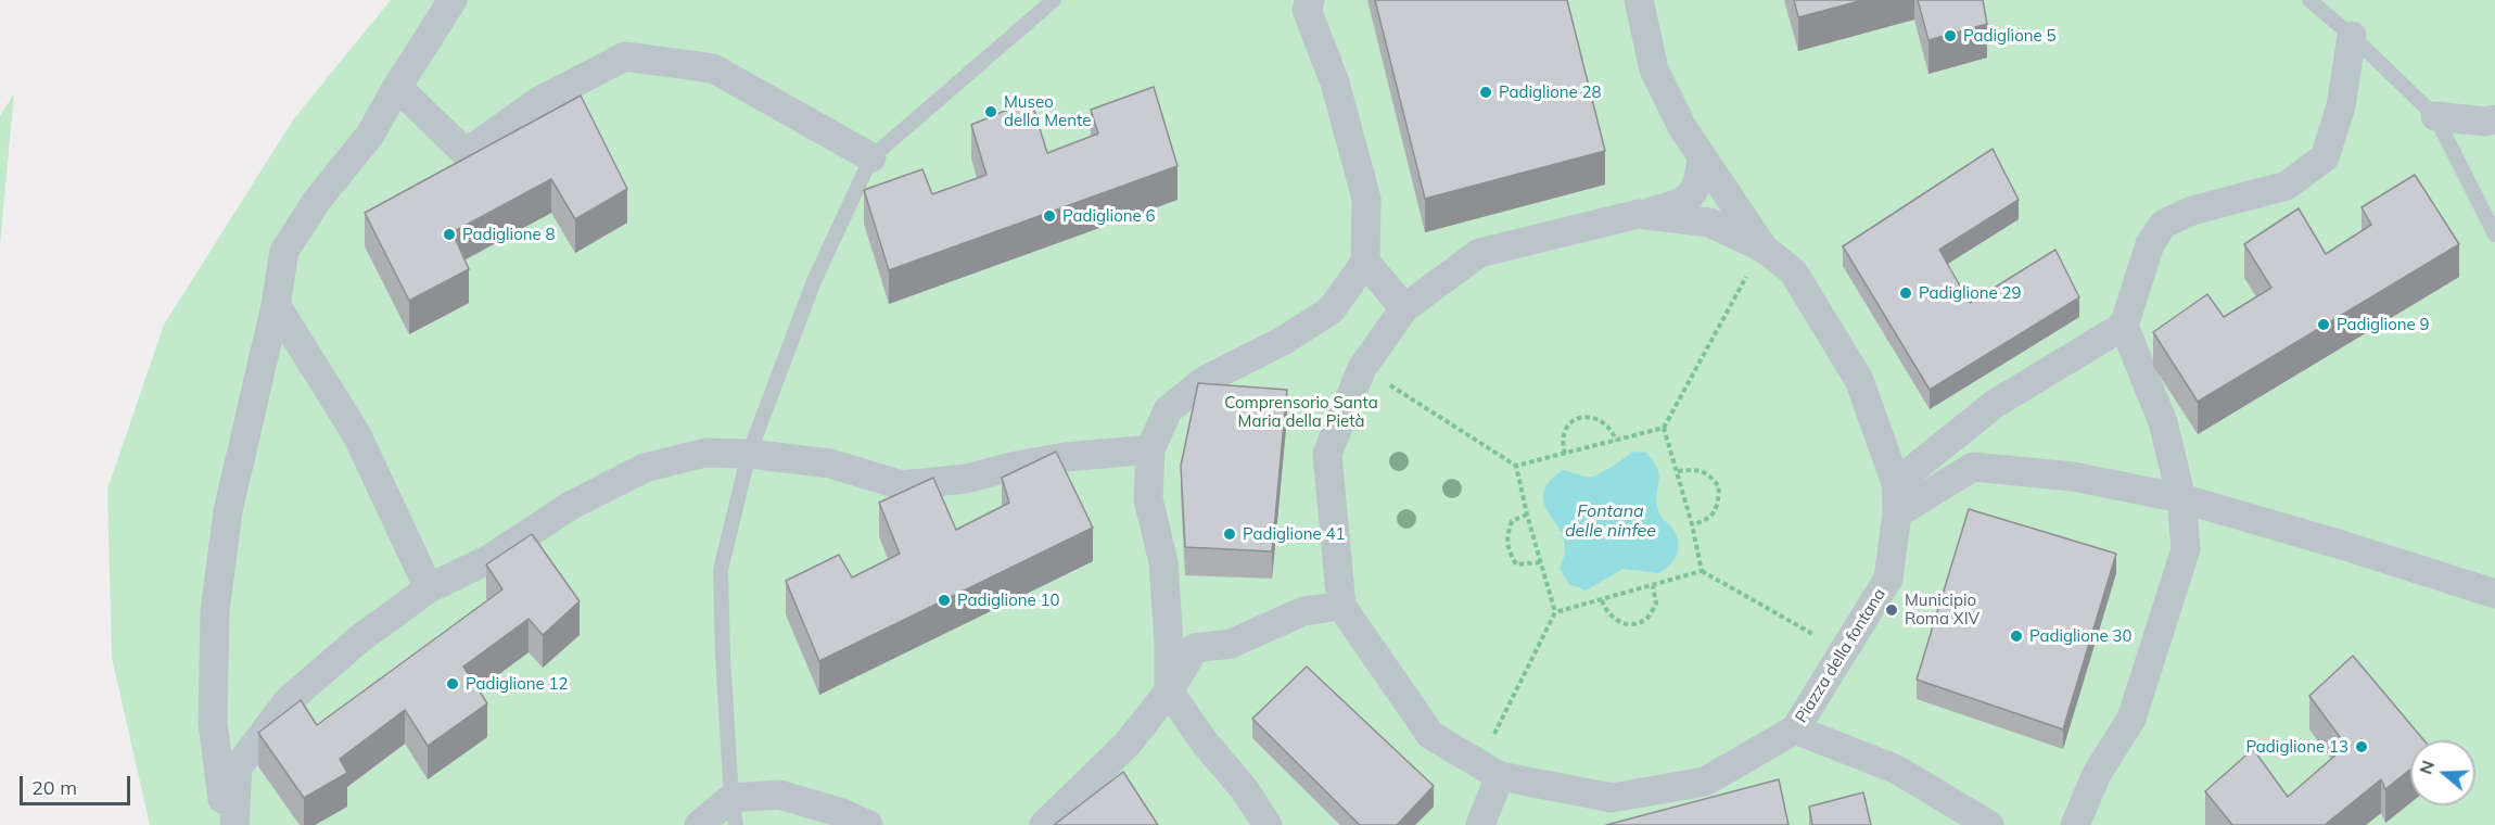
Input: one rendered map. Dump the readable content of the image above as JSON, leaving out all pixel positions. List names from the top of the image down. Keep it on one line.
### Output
{"streets":{"street":["Piazza della fontana"]},"water":["Fontana delle ninfee"],"parks":["Comprensorio Santa Maria della Pietà"],"places":["Padiglione 5","Padiglione 28","Museo della Mente","Padiglione 6","Padiglione 8","Padiglione 29","Padiglione 9","Padiglione 41","Padiglione 10","Municipio Roma XIV","Padiglione 30","Padiglione 12","Padiglione 13"],"scale_bar":"20 m","north":"left"}
